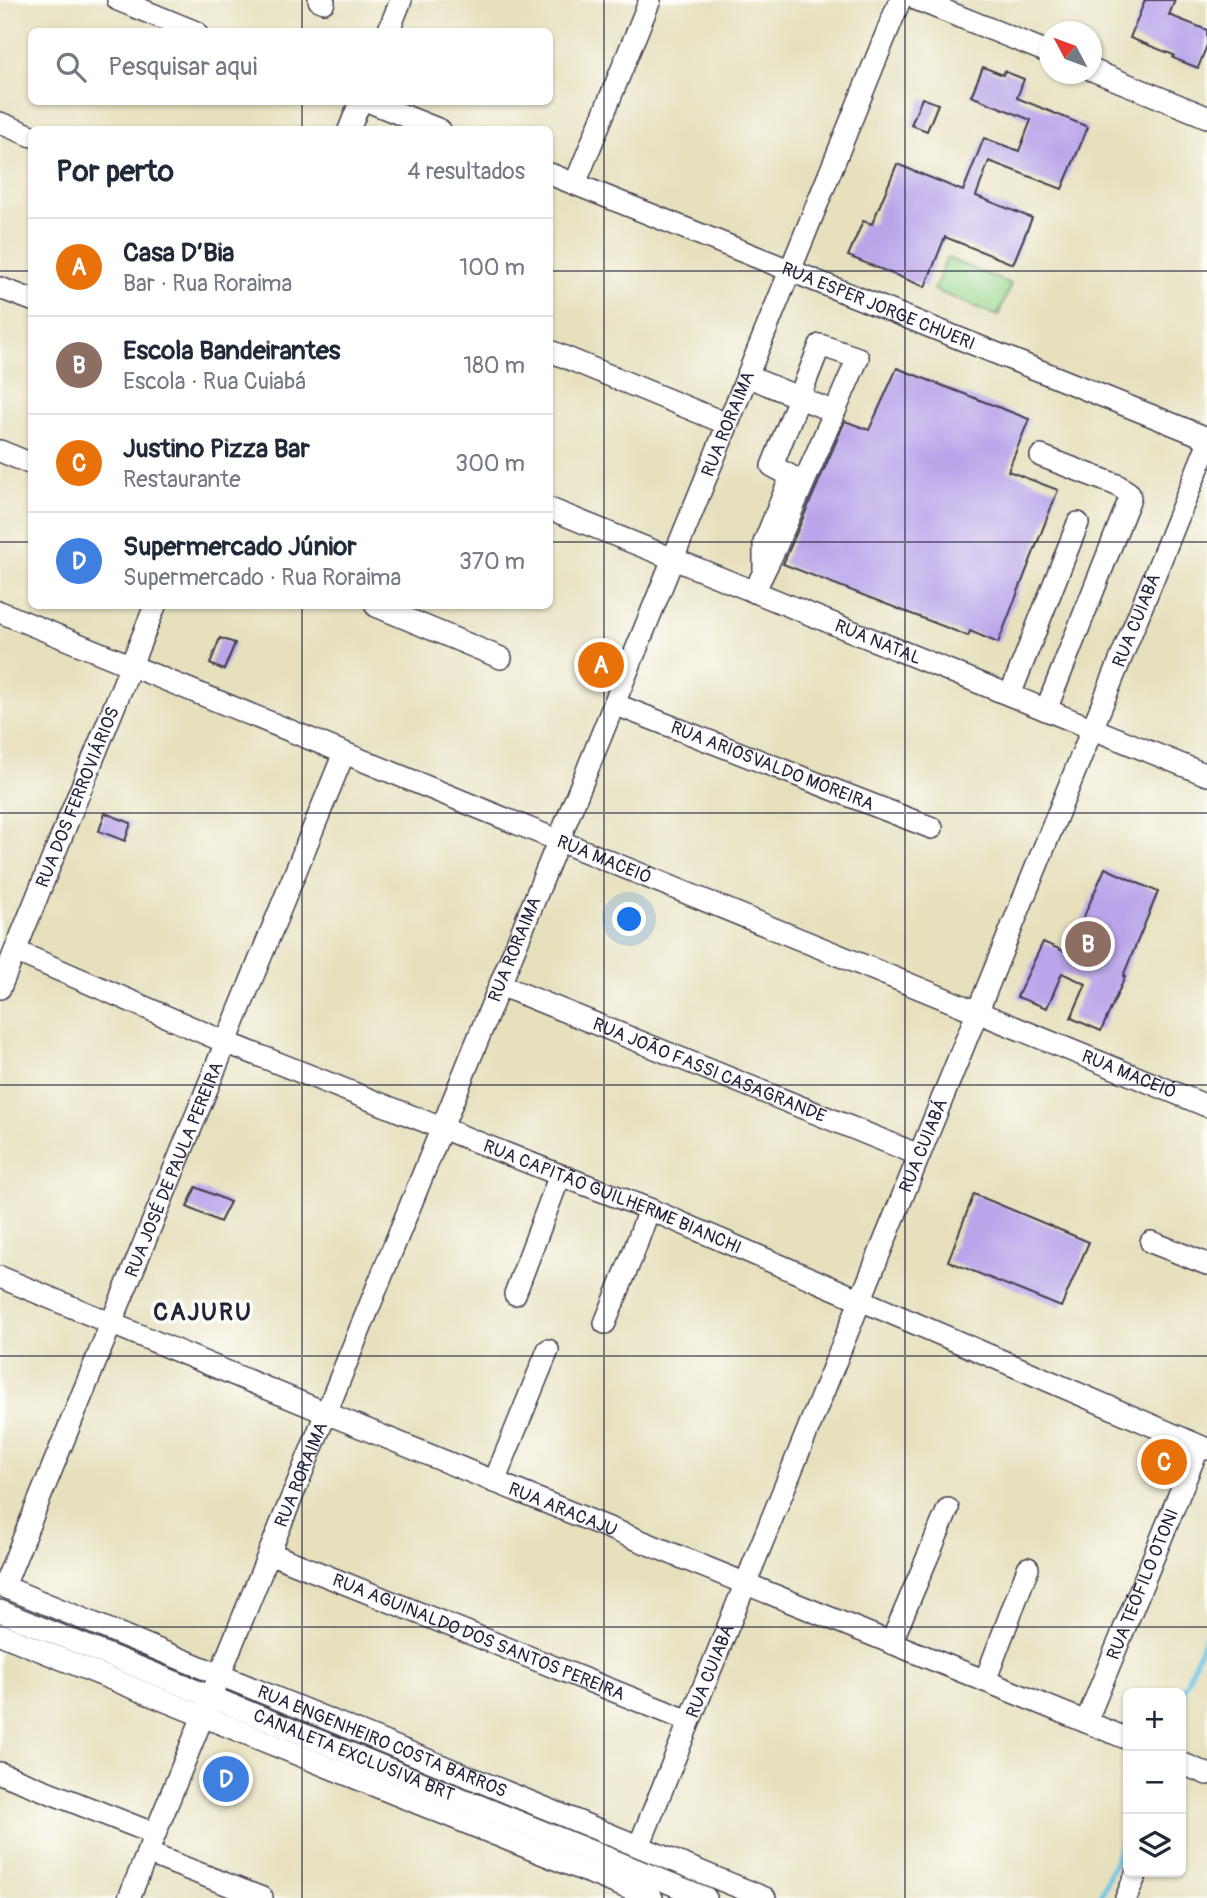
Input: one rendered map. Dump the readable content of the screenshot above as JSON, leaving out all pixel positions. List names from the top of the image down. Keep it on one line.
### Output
{"streets":{"street":["RUA ESPER JORGE CHUERI","RUA RORAIMA","RUA CUIABÁ","RUA NATAL","RUA ARIOSVALDO MOREIRA","RUA DOS FERROVIÁRIOS","RUA MACEIÓ","RUA JOÃO FASSI CASAGRANDE","RUA JOSÉ DE PAULA PEREIRA","RUA CAPITÃO GUILHERME BIANCHI","RUA ARACAJU","RUA TEÓFILO OTONI","RUA AGUINALDO DOS SANTOS PEREIRA","RUA ENGENHEIRO COSTA BARROS","CANALETA EXCLUSIVA BRT"]},"crossings":[["RUA ESPER JORGE CHUERI","RUA RORAIMA"],["RUA RORAIMA","RUA NATAL"],["RUA RORAIMA","RUA ARIOSVALDO MOREIRA"],["RUA RORAIMA","RUA MACEIÓ"],["RUA RORAIMA","RUA JOÃO FASSI CASAGRANDE"],["RUA RORAIMA","RUA CAPITÃO GUILHERME BIANCHI"],["RUA RORAIMA","RUA ARACAJU"],["RUA RORAIMA","RUA AGUINALDO DOS SANTOS PEREIRA"],["RUA RORAIMA","RUA ENGENHEIRO COSTA BARROS"],["RUA RORAIMA","CANALETA EXCLUSIVA BRT"],["RUA CUIABÁ","RUA NATAL"],["RUA CUIABÁ","RUA MACEIÓ"],["RUA CUIABÁ","RUA JOÃO FASSI CASAGRANDE"],["RUA CUIABÁ","RUA CAPITÃO GUILHERME BIANCHI"],["RUA CUIABÁ","RUA ARACAJU"],["RUA CUIABÁ","RUA AGUINALDO DOS SANTOS PEREIRA"],["RUA CUIABÁ","RUA ENGENHEIRO COSTA BARROS"],["RUA DOS FERROVIÁRIOS","RUA MACEIÓ"],["RUA DOS FERROVIÁRIOS","RUA CAPITÃO GUILHERME BIANCHI"],["RUA MACEIÓ","RUA JOSÉ DE PAULA PEREIRA"],["RUA JOSÉ DE PAULA PEREIRA","RUA CAPITÃO GUILHERME BIANCHI"],["RUA JOSÉ DE PAULA PEREIRA","RUA ARACAJU"],["RUA JOSÉ DE PAULA PEREIRA","RUA ENGENHEIRO COSTA BARROS"],["RUA CAPITÃO GUILHERME BIANCHI","RUA TEÓFILO OTONI"],["RUA ARACAJU","RUA TEÓFILO OTONI"]],"districts":["CAJURU"],"north":"top left","page":{"search":"Pesquisar aqui","heading":["Por perto","4 resultados"],"list":[{"mark":"A","name":"Casa D’Bia","note":"Bar · Rua Roraima","value":"100 m"},{"mark":"B","name":"Escola Bandeirantes","note":"Escola · Rua Cuiabá","value":"180 m"},{"mark":"C","name":"Justino Pizza Bar","note":"Restaurante","value":"300 m"},{"mark":"D","name":"Supermercado Júnior","note":"Supermercado · Rua Roraima","value":"370 m"}],"pins":["A","B","C","D"],"map_buttons":["+","−"]}}
